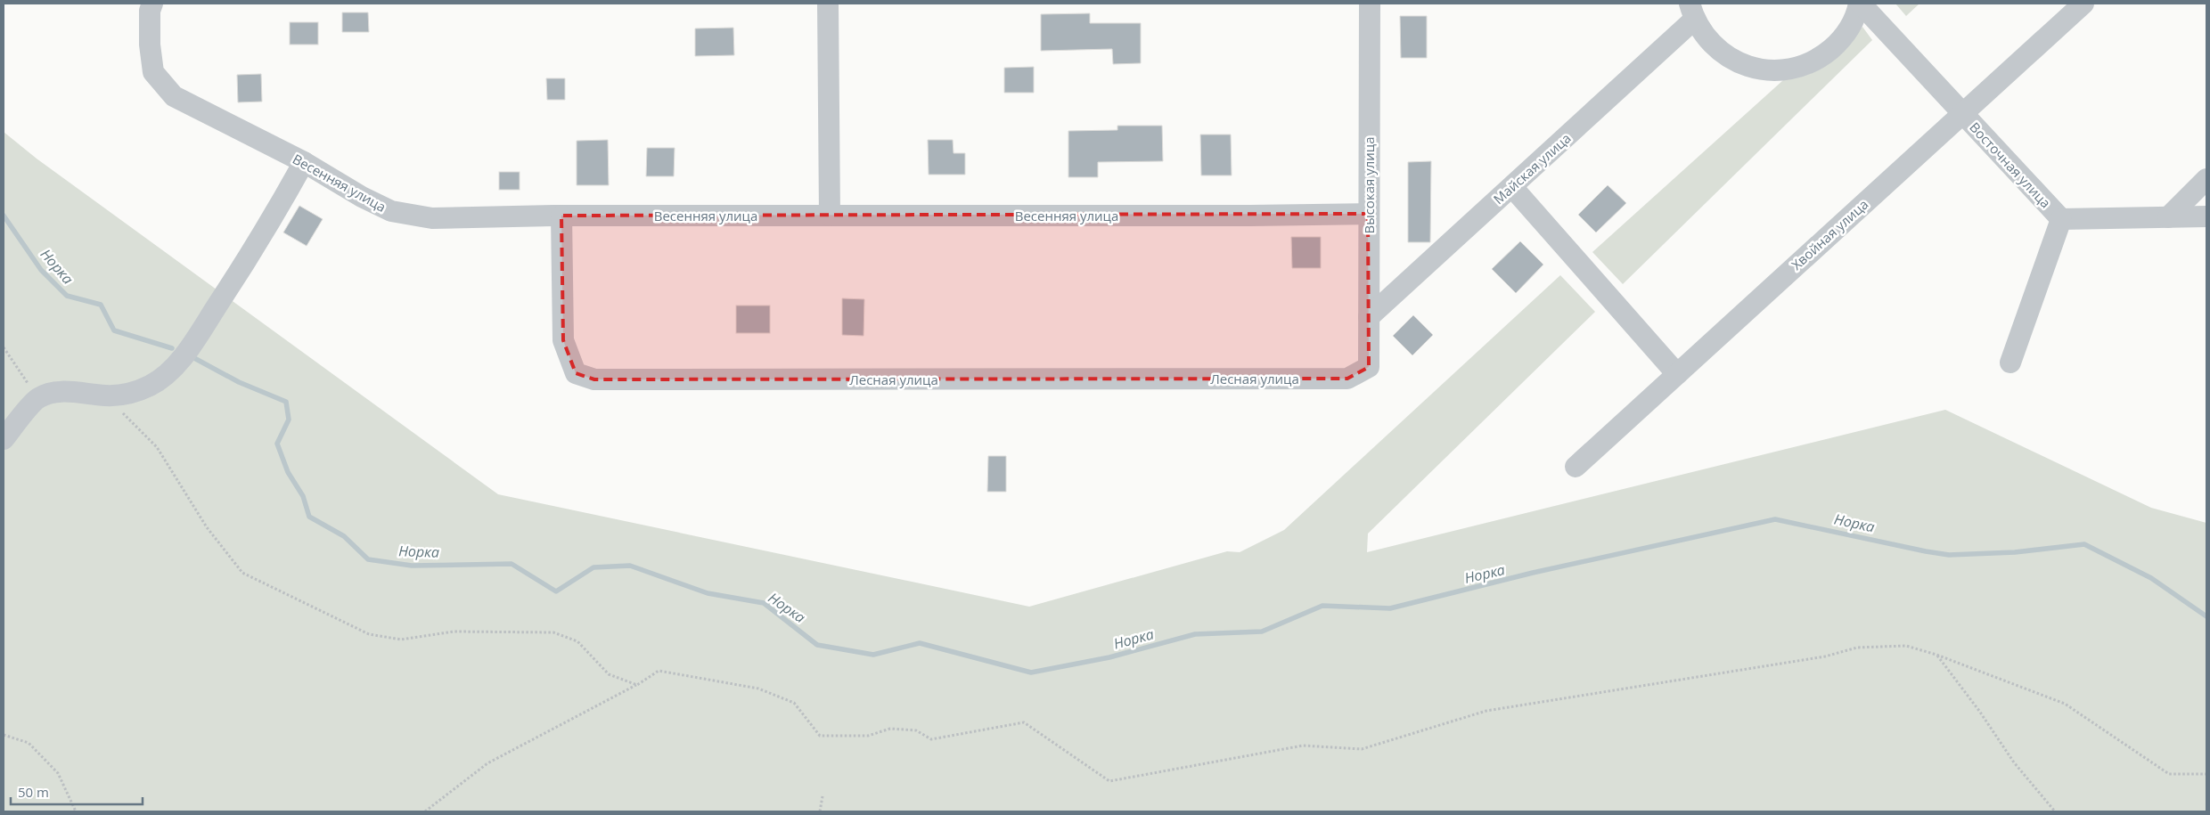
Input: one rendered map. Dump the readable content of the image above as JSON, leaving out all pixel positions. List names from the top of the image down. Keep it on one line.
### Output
{"streets":{"street":["Восточная улица","Майская улица","Весенняя улица","Высокая улица","Хвойная улица","Лесная улица"]},"crossings":[["Восточная улица","Хвойная улица"],["Майская улица","Высокая улица"],["Весенняя улица","Высокая улица"],["Весенняя улица","Лесная улица"],["Высокая улица","Лесная улица"]],"water":["Норка"],"scale_bar":"50 m"}
